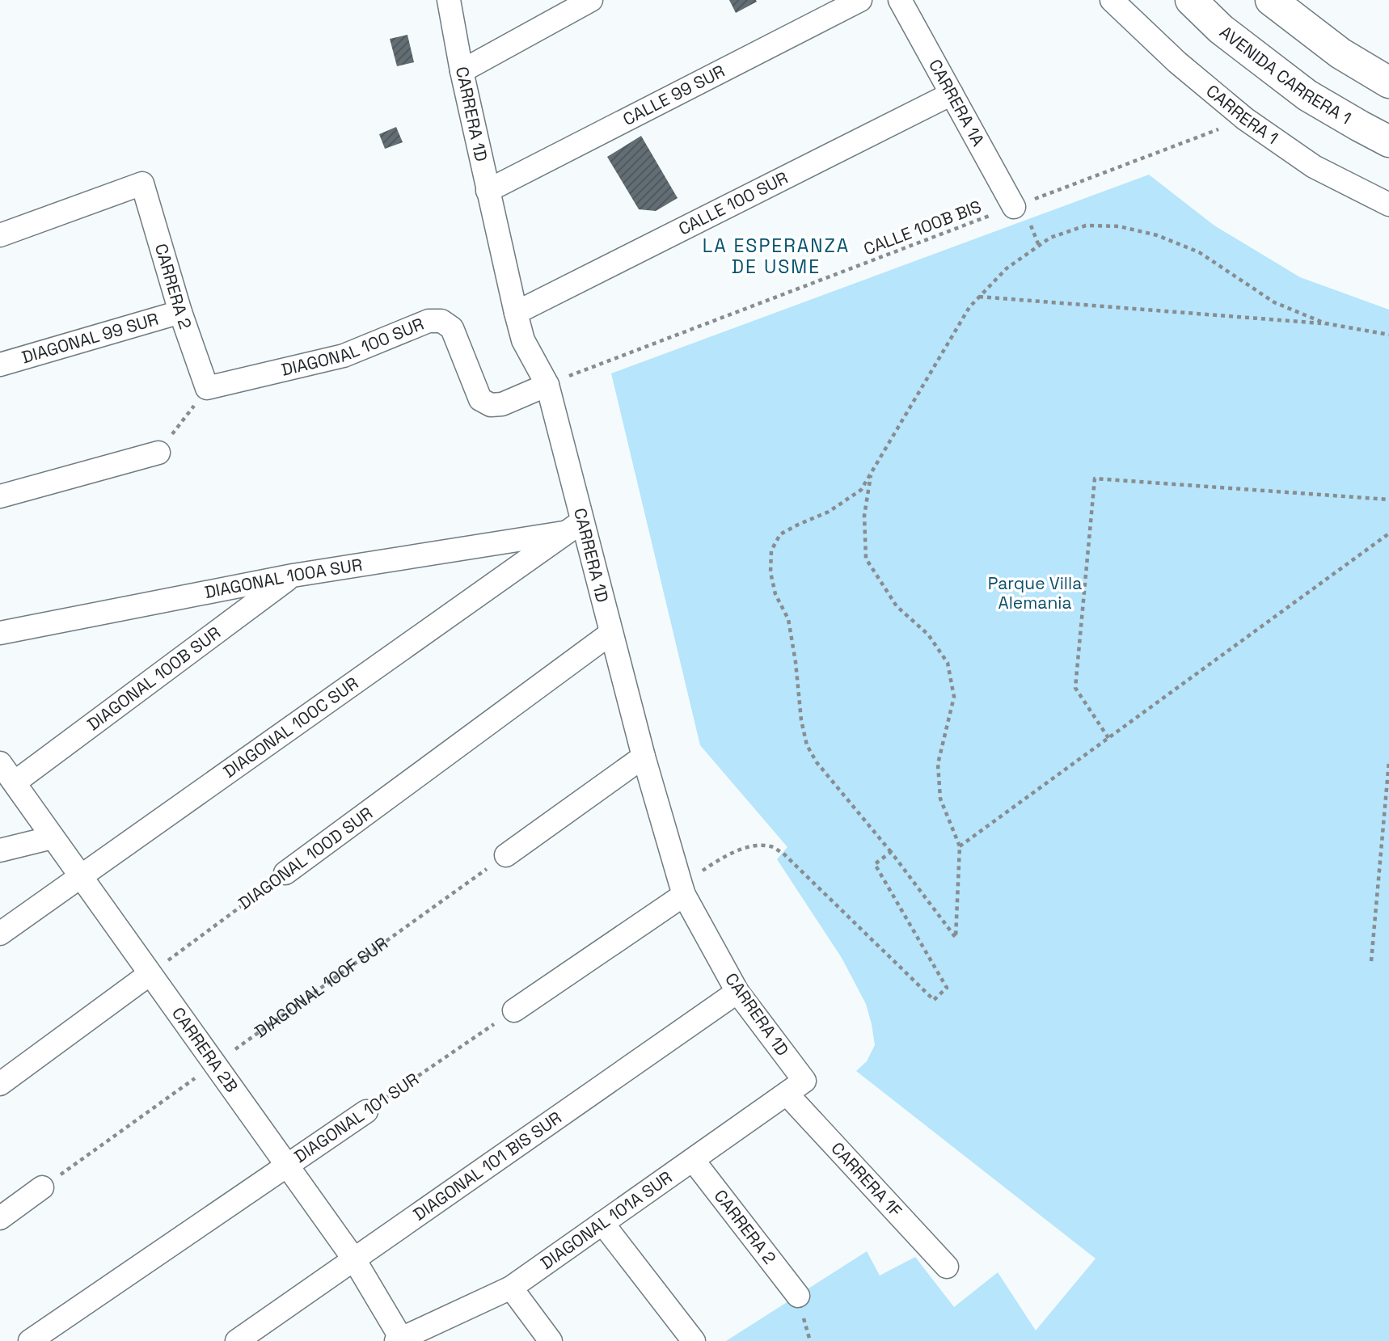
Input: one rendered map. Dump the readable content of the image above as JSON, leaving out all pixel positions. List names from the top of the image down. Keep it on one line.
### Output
{"streets":{"highway":["AVENIDA CARRERA 1"],"street":["CALLE 99 SUR","CARRERA 1A","CARRERA 1D","CARRERA 1","CALLE 100 SUR","CARRERA 2","DIAGONAL 99 SUR","DIAGONAL 100 SUR","DIAGONAL 100A SUR","DIAGONAL 100B SUR","DIAGONAL 100C SUR","DIAGONAL 100D SUR","CARRERA 2B","DIAGONAL 101 SUR","DIAGONAL 101 BIS SUR","CARRERA 1F","DIAGONAL 101A SUR"],"path":["CALLE 100B BIS","DIAGONAL 100F SUR"]},"crossings":[["CALLE 99 SUR","CARRERA 1D"],["CARRERA 1A","CALLE 100 SUR"],["CARRERA 1A","CALLE 100B BIS"],["CARRERA 1D","CALLE 100 SUR"],["CARRERA 1D","CALLE 100B BIS"],["CARRERA 1D","DIAGONAL 100 SUR"],["CARRERA 1D","DIAGONAL 100A SUR"],["CARRERA 1D","DIAGONAL 100C SUR"],["CARRERA 1D","DIAGONAL 100D SUR"],["CARRERA 1D","DIAGONAL 101 BIS SUR"],["CARRERA 1D","CARRERA 1F"],["CARRERA 1D","DIAGONAL 101A SUR"],["CARRERA 1","CALLE 100B BIS"],["CALLE 100B BIS","DIAGONAL 100 SUR"],["CARRERA 2","DIAGONAL 99 SUR"],["CARRERA 2","DIAGONAL 100 SUR"],["CARRERA 2","DIAGONAL 101A SUR"],["DIAGONAL 100A SUR","DIAGONAL 100B SUR"],["DIAGONAL 100A SUR","DIAGONAL 100C SUR"],["DIAGONAL 100B SUR","CARRERA 2B"],["DIAGONAL 100C SUR","CARRERA 2B"],["DIAGONAL 100D SUR","CARRERA 2B"],["DIAGONAL 100F SUR","CARRERA 2B"],["CARRERA 2B","DIAGONAL 101 SUR"],["CARRERA 2B","DIAGONAL 101 BIS SUR"],["CARRERA 2B","DIAGONAL 101A SUR"],["CARRERA 1F","DIAGONAL 101A SUR"]],"districts":["LA ESPERANZA DE USME"],"parks":["Parque Villa Alemania"]}
